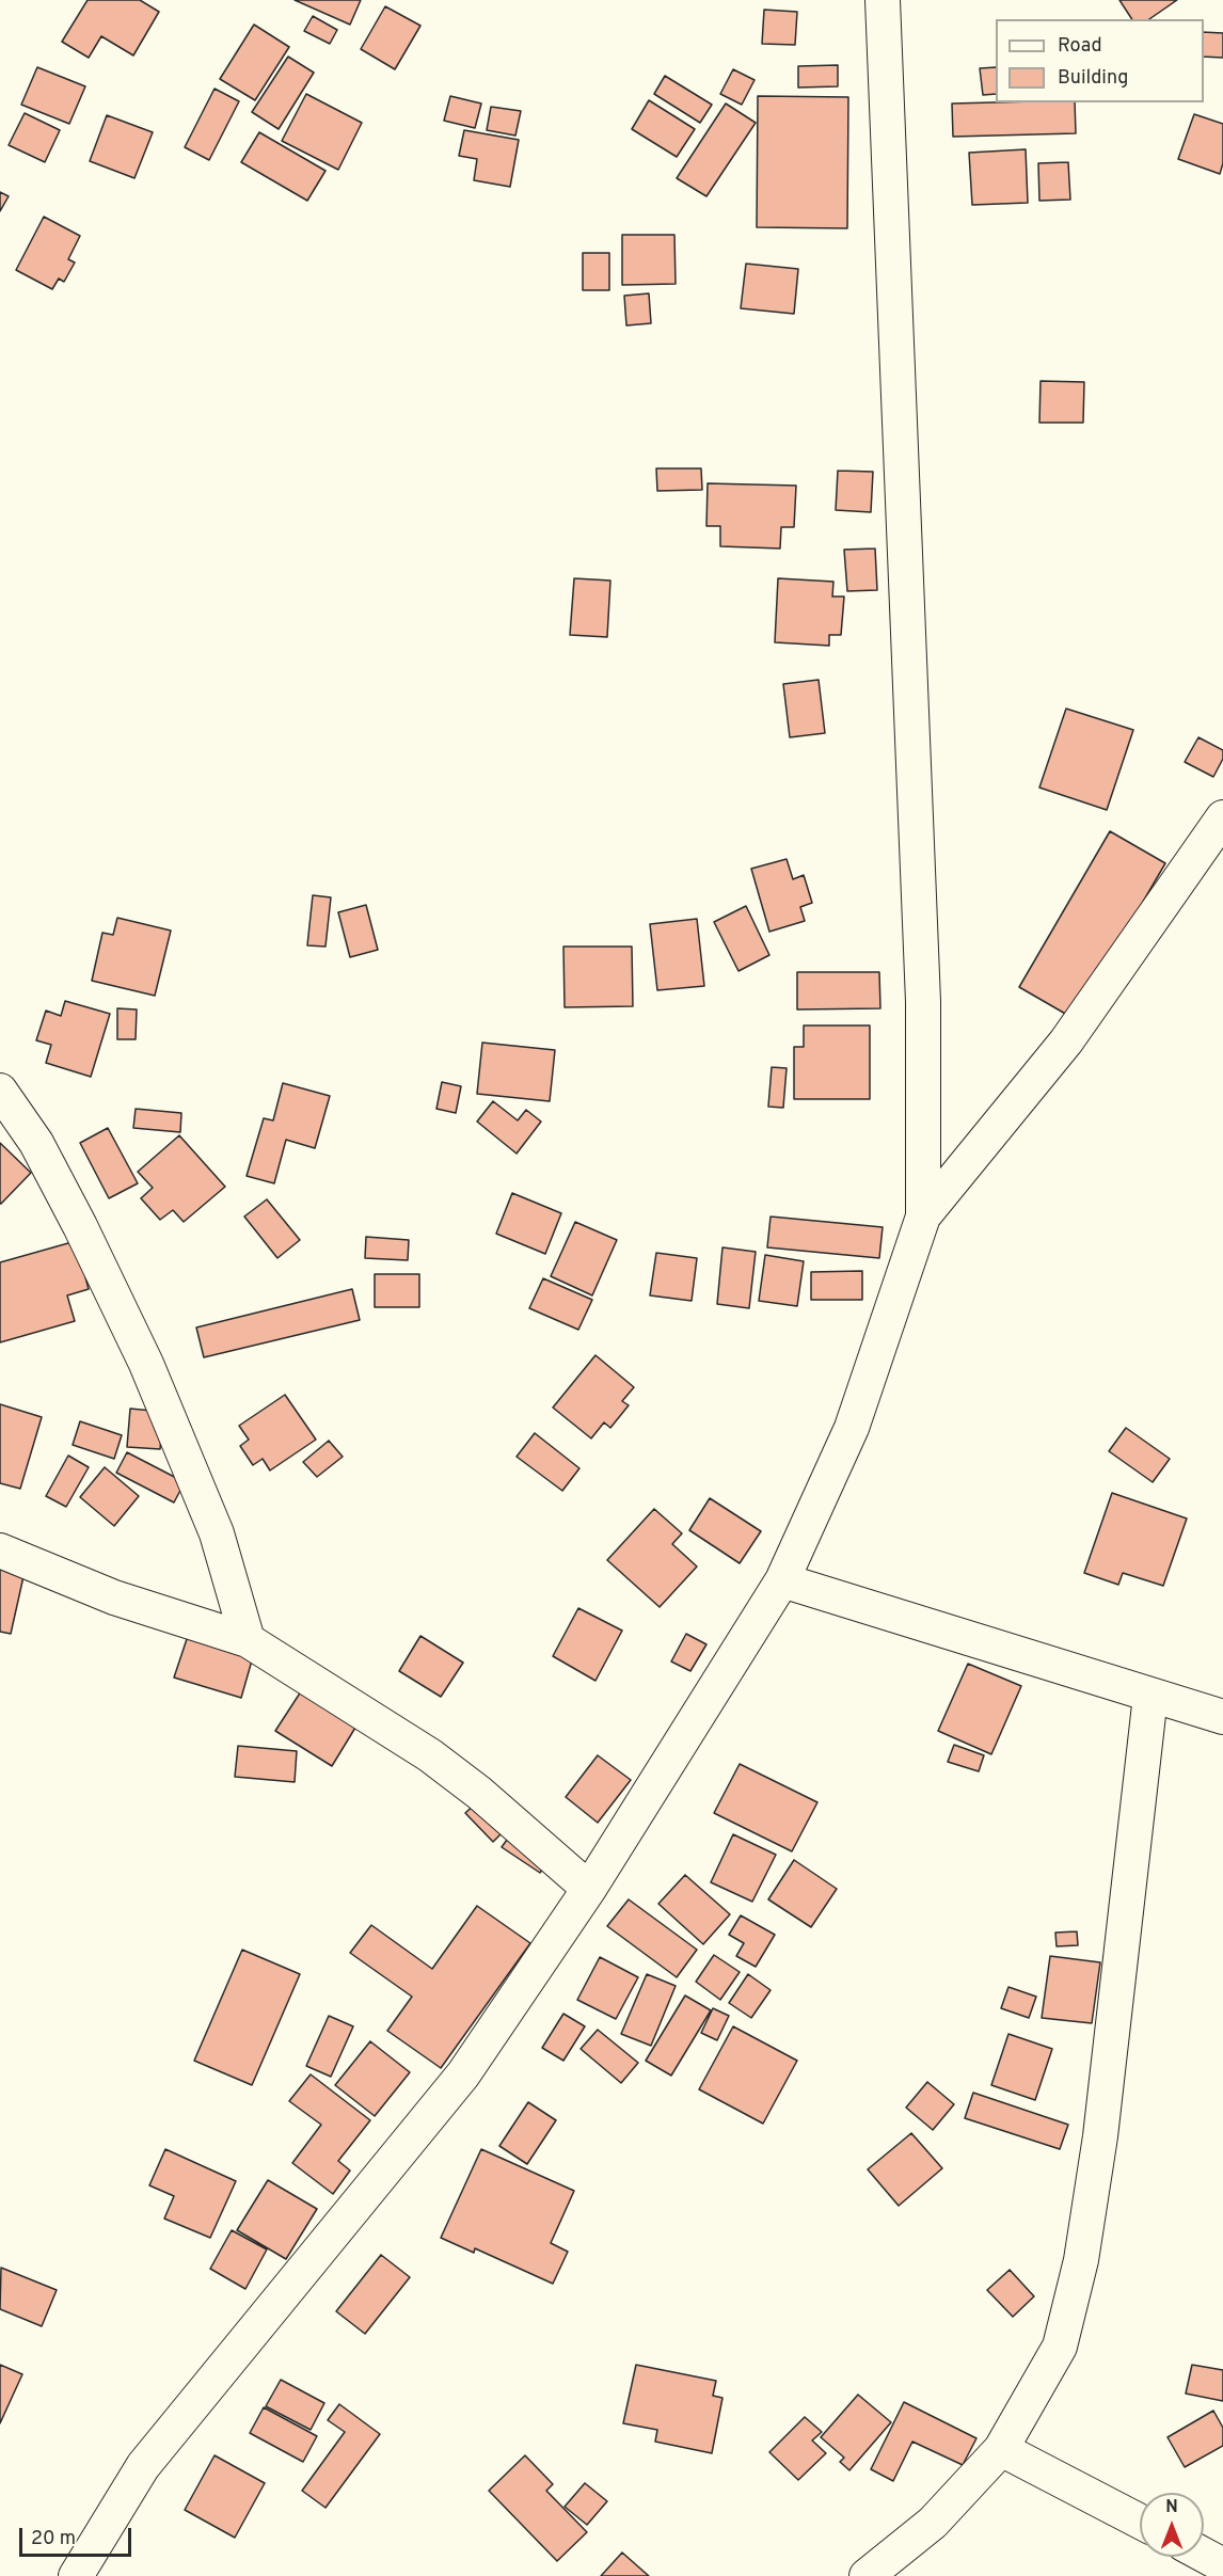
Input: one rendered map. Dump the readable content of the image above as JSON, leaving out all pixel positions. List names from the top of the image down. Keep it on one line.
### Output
{"legend":["Road","Building"],"scale_bar":"20 m","north":"top"}
